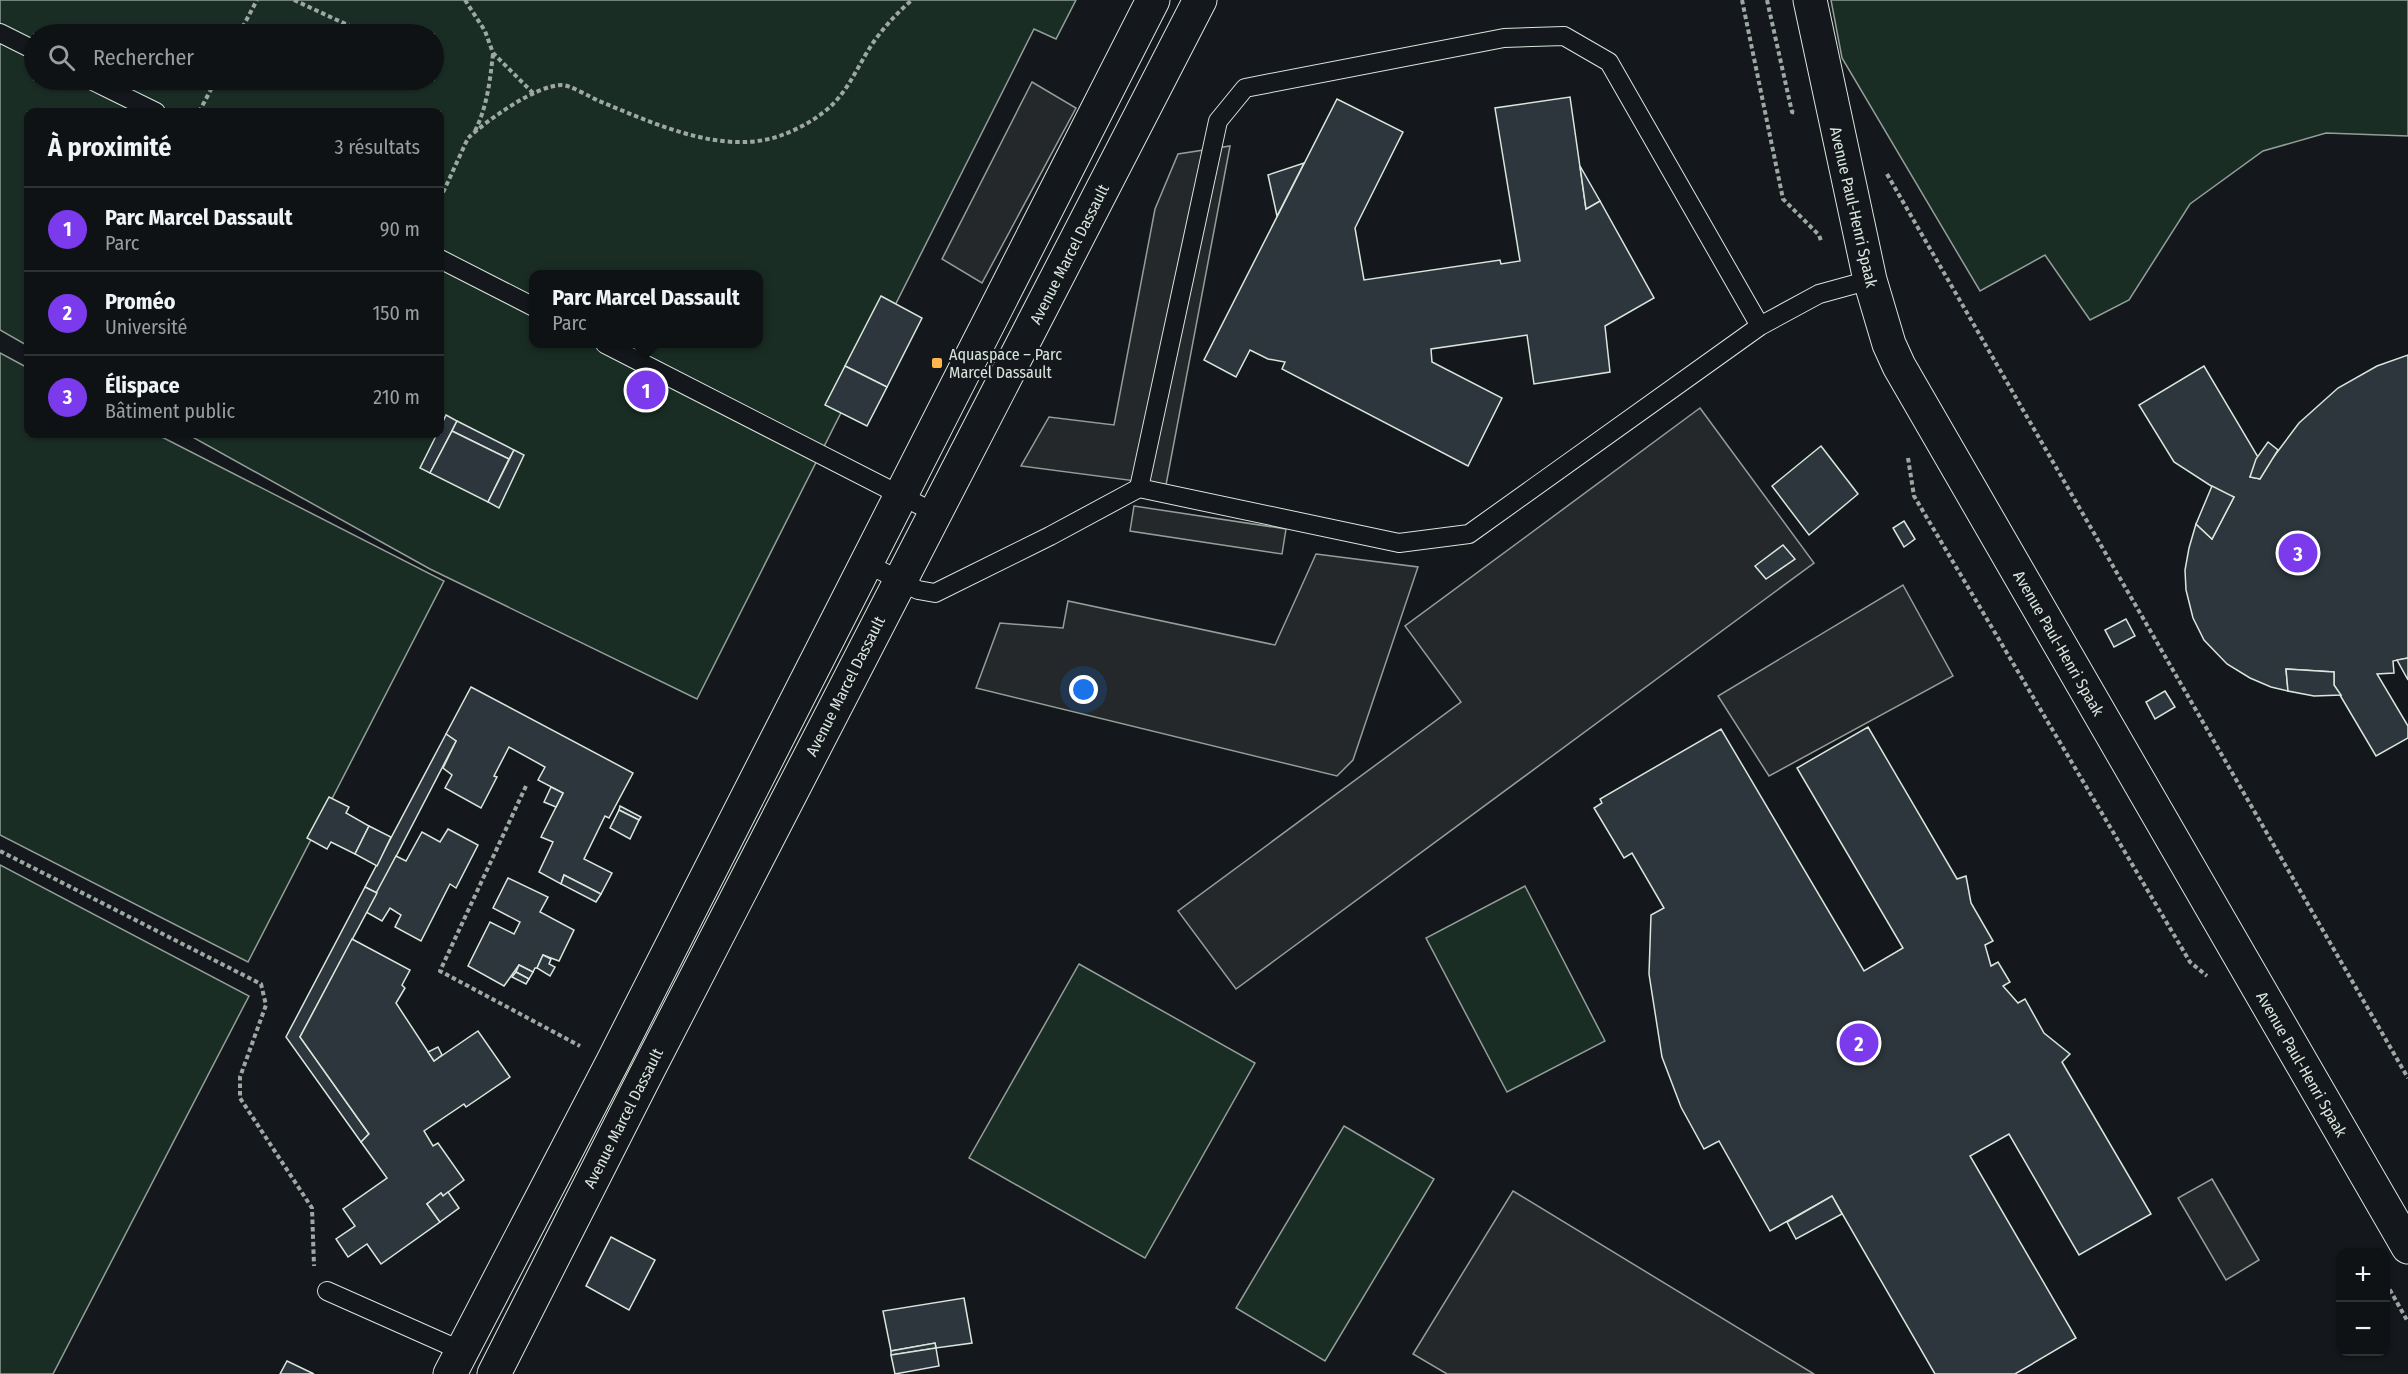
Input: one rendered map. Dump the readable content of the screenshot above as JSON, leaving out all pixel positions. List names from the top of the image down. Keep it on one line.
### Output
{"streets":{"main road":["Avenue Paul-Henri Spaak","Avenue Marcel Dassault"]},"places":{"transit":["Aquaspace – Parc Marcel Dassault"]},"page":{"search":"Rechercher","heading":["À proximité","3 résultats"],"list":[{"mark":"1","name":"Parc Marcel Dassault","note":"Parc","value":"90 m"},{"mark":"2","name":"Proméo","note":"Université","value":"150 m"},{"mark":"3","name":"Élispace","note":"Bâtiment public","value":"210 m"}],"popup":["Parc Marcel Dassault","Parc"],"pins":["1","3","2"],"map_buttons":["+","−"]}}
